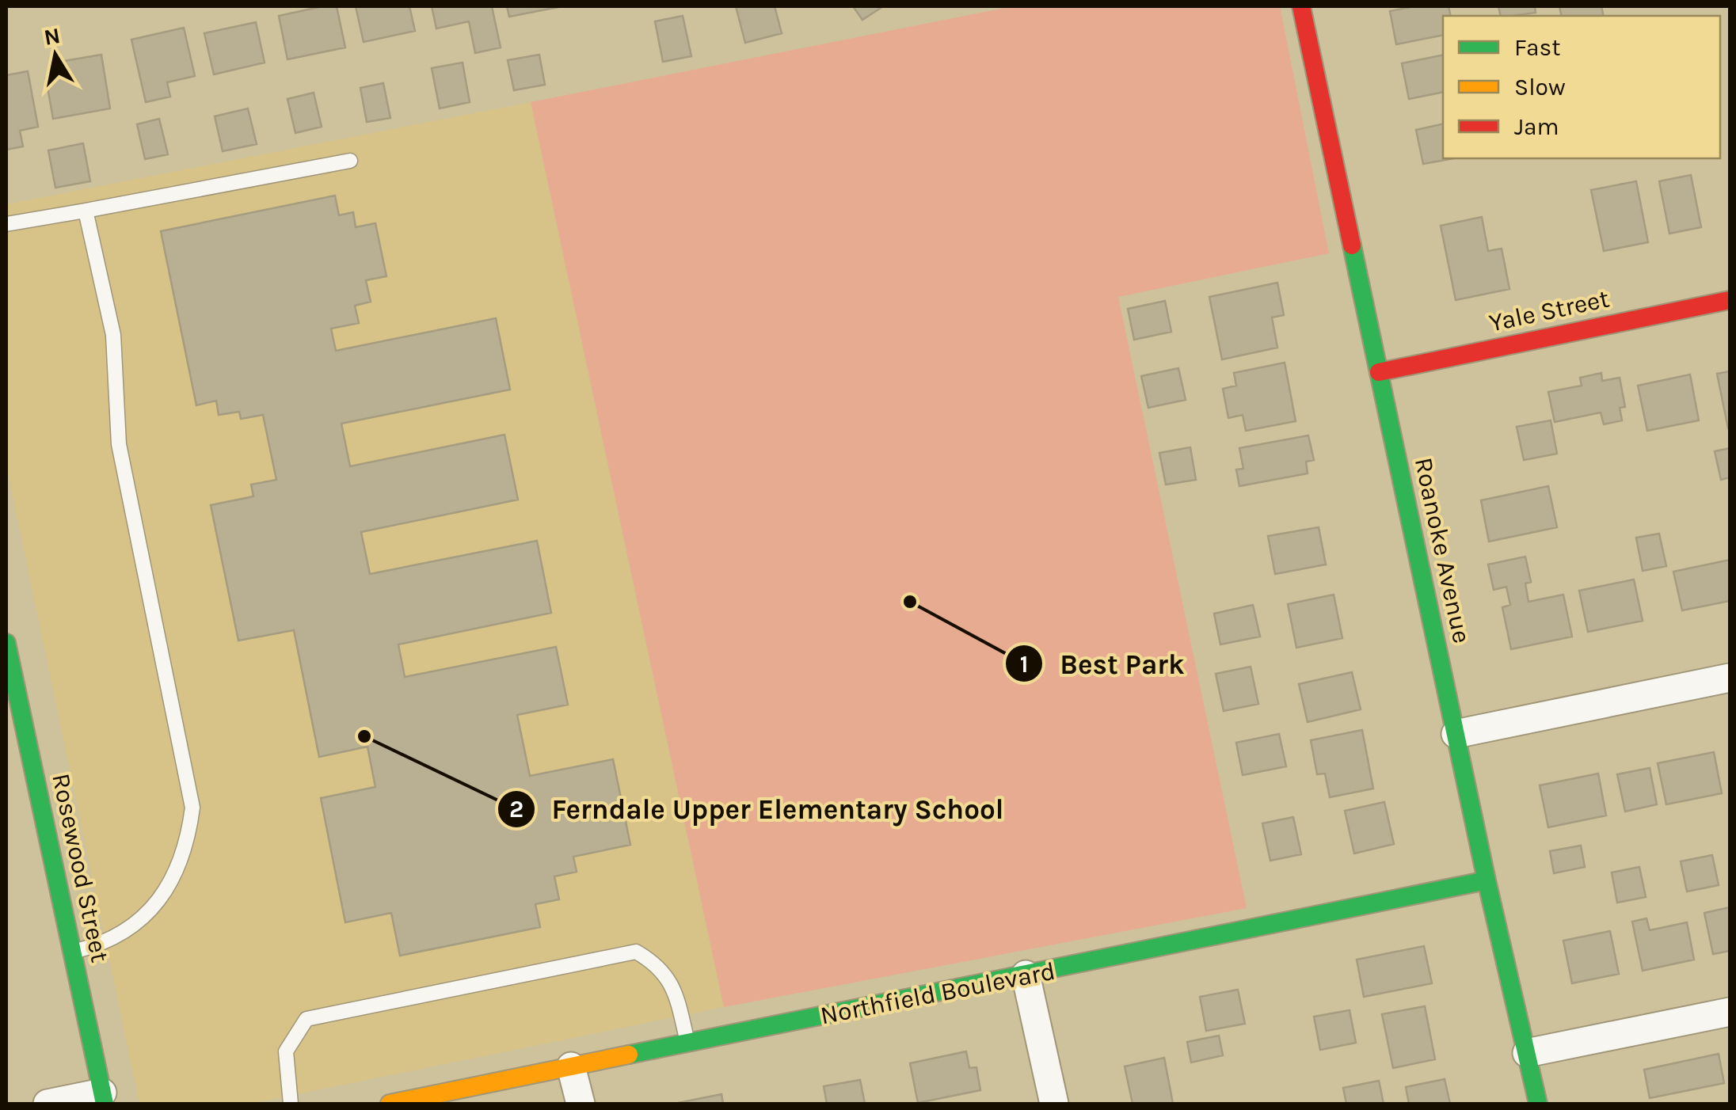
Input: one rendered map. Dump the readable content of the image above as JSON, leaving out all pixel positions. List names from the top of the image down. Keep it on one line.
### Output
{"streets":{"street":["Yale Street","Roanoke Avenue","Rosewood Street","Northfield Boulevard"]},"crossings":[["Yale Street","Roanoke Avenue"],["Roanoke Avenue","Northfield Boulevard"]],"places":["Best Park","Ferndale Upper Elementary School"],"legend":["Fast","Slow","Jam"],"north":"top"}
